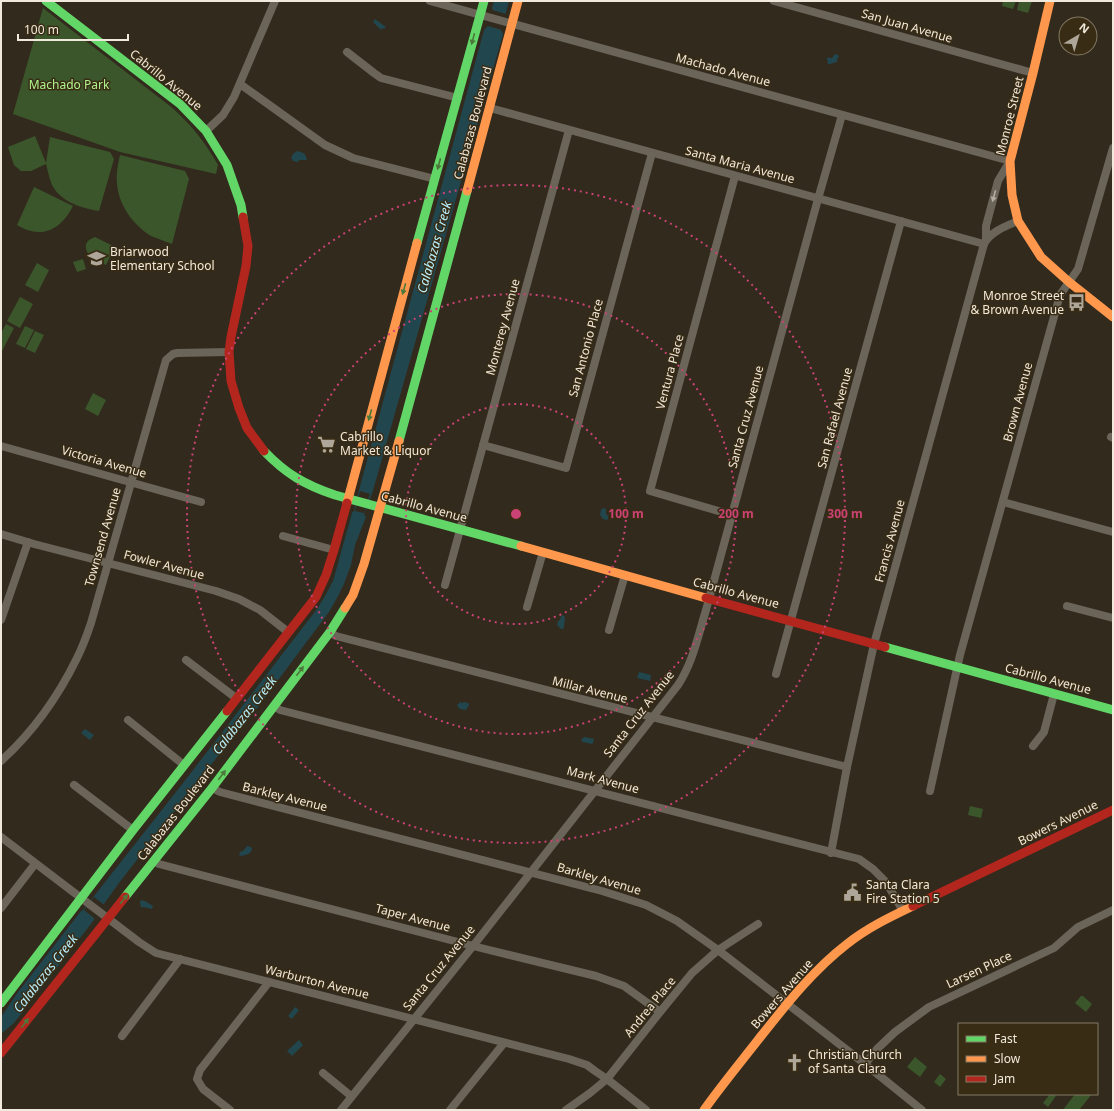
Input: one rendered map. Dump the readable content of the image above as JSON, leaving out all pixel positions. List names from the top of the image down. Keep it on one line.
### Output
{"streets":{"street":["San Juan Avenue","Machado Avenue","Cabrillo Avenue","Monroe Street","Calabazas Boulevard","Santa Maria Avenue","Monterey Avenue","San Antonio Place","Ventura Place","Brown Avenue","Santa Cruz Avenue","San Rafael Avenue","Victoria Avenue","Townsend Avenue","Francis Avenue","Fowler Avenue","Millar Avenue","Mark Avenue","Barkley Avenue","Bowers Avenue","Taper Avenue","Larsen Place","Warburton Avenue","Andrea Place"]},"crossings":[["San Juan Avenue","Monroe Street"],["Machado Avenue","Monroe Street"],["Machado Avenue","Calabazas Boulevard"],["Machado Avenue","Santa Cruz Avenue"],["Machado Avenue","Francis Avenue"],["Cabrillo Avenue","Calabazas Boulevard"],["Cabrillo Avenue","Monterey Avenue"],["Cabrillo Avenue","Brown Avenue"],["Cabrillo Avenue","Santa Cruz Avenue"],["Cabrillo Avenue","San Rafael Avenue"],["Cabrillo Avenue","Townsend Avenue"],["Cabrillo Avenue","Francis Avenue"],["Monroe Street","Brown Avenue"],["Monroe Street","Francis Avenue"],["Calabazas Boulevard","Santa Maria Avenue"],["Calabazas Boulevard","Fowler Avenue"],["Calabazas Boulevard","Millar Avenue"],["Calabazas Boulevard","Mark Avenue"],["Calabazas Boulevard","Barkley Avenue"],["Calabazas Boulevard","Taper Avenue"],["Calabazas Boulevard","Warburton Avenue"],["Santa Maria Avenue","Monterey Avenue"],["Santa Maria Avenue","San Antonio Place"],["Santa Maria Avenue","Ventura Place"],["Santa Maria Avenue","Santa Cruz Avenue"],["Santa Maria Avenue","San Rafael Avenue"],["Santa Maria Avenue","Francis Avenue"],["Monterey Avenue","San Antonio Place"],["Ventura Place","Santa Cruz Avenue"],["Santa Cruz Avenue","Millar Avenue"],["Santa Cruz Avenue","Mark Avenue"],["Santa Cruz Avenue","Barkley Avenue"],["Santa Cruz Avenue","Taper Avenue"],["Santa Cruz Avenue","Warburton Avenue"],["Victoria Avenue","Townsend Avenue"],["Townsend Avenue","Fowler Avenue"],["Francis Avenue","Millar Avenue"],["Francis Avenue","Mark Avenue"],["Mark Avenue","Bowers Avenue"],["Barkley Avenue","Bowers Avenue"],["Barkley Avenue","Larsen Place"],["Barkley Avenue","Andrea Place"],["Taper Avenue","Andrea Place"],["Warburton Avenue","Andrea Place"]],"water":["Calabazas Creek"],"parks":["Machado Park"],"places":{"school or university":["Briarwood Elementary School"],"bus stop":["Monroe Street & Brown Avenue"],"supermarket":["Cabrillo Market & Liquor"],"public building":["Santa Clara Fire Station 5"],"church":["Christian Church of Santa Clara"]},"legend":["Fast","Slow","Jam"],"scale_bar":"100 m","north":"top right","rings":["100 m","200 m","300 m"]}
